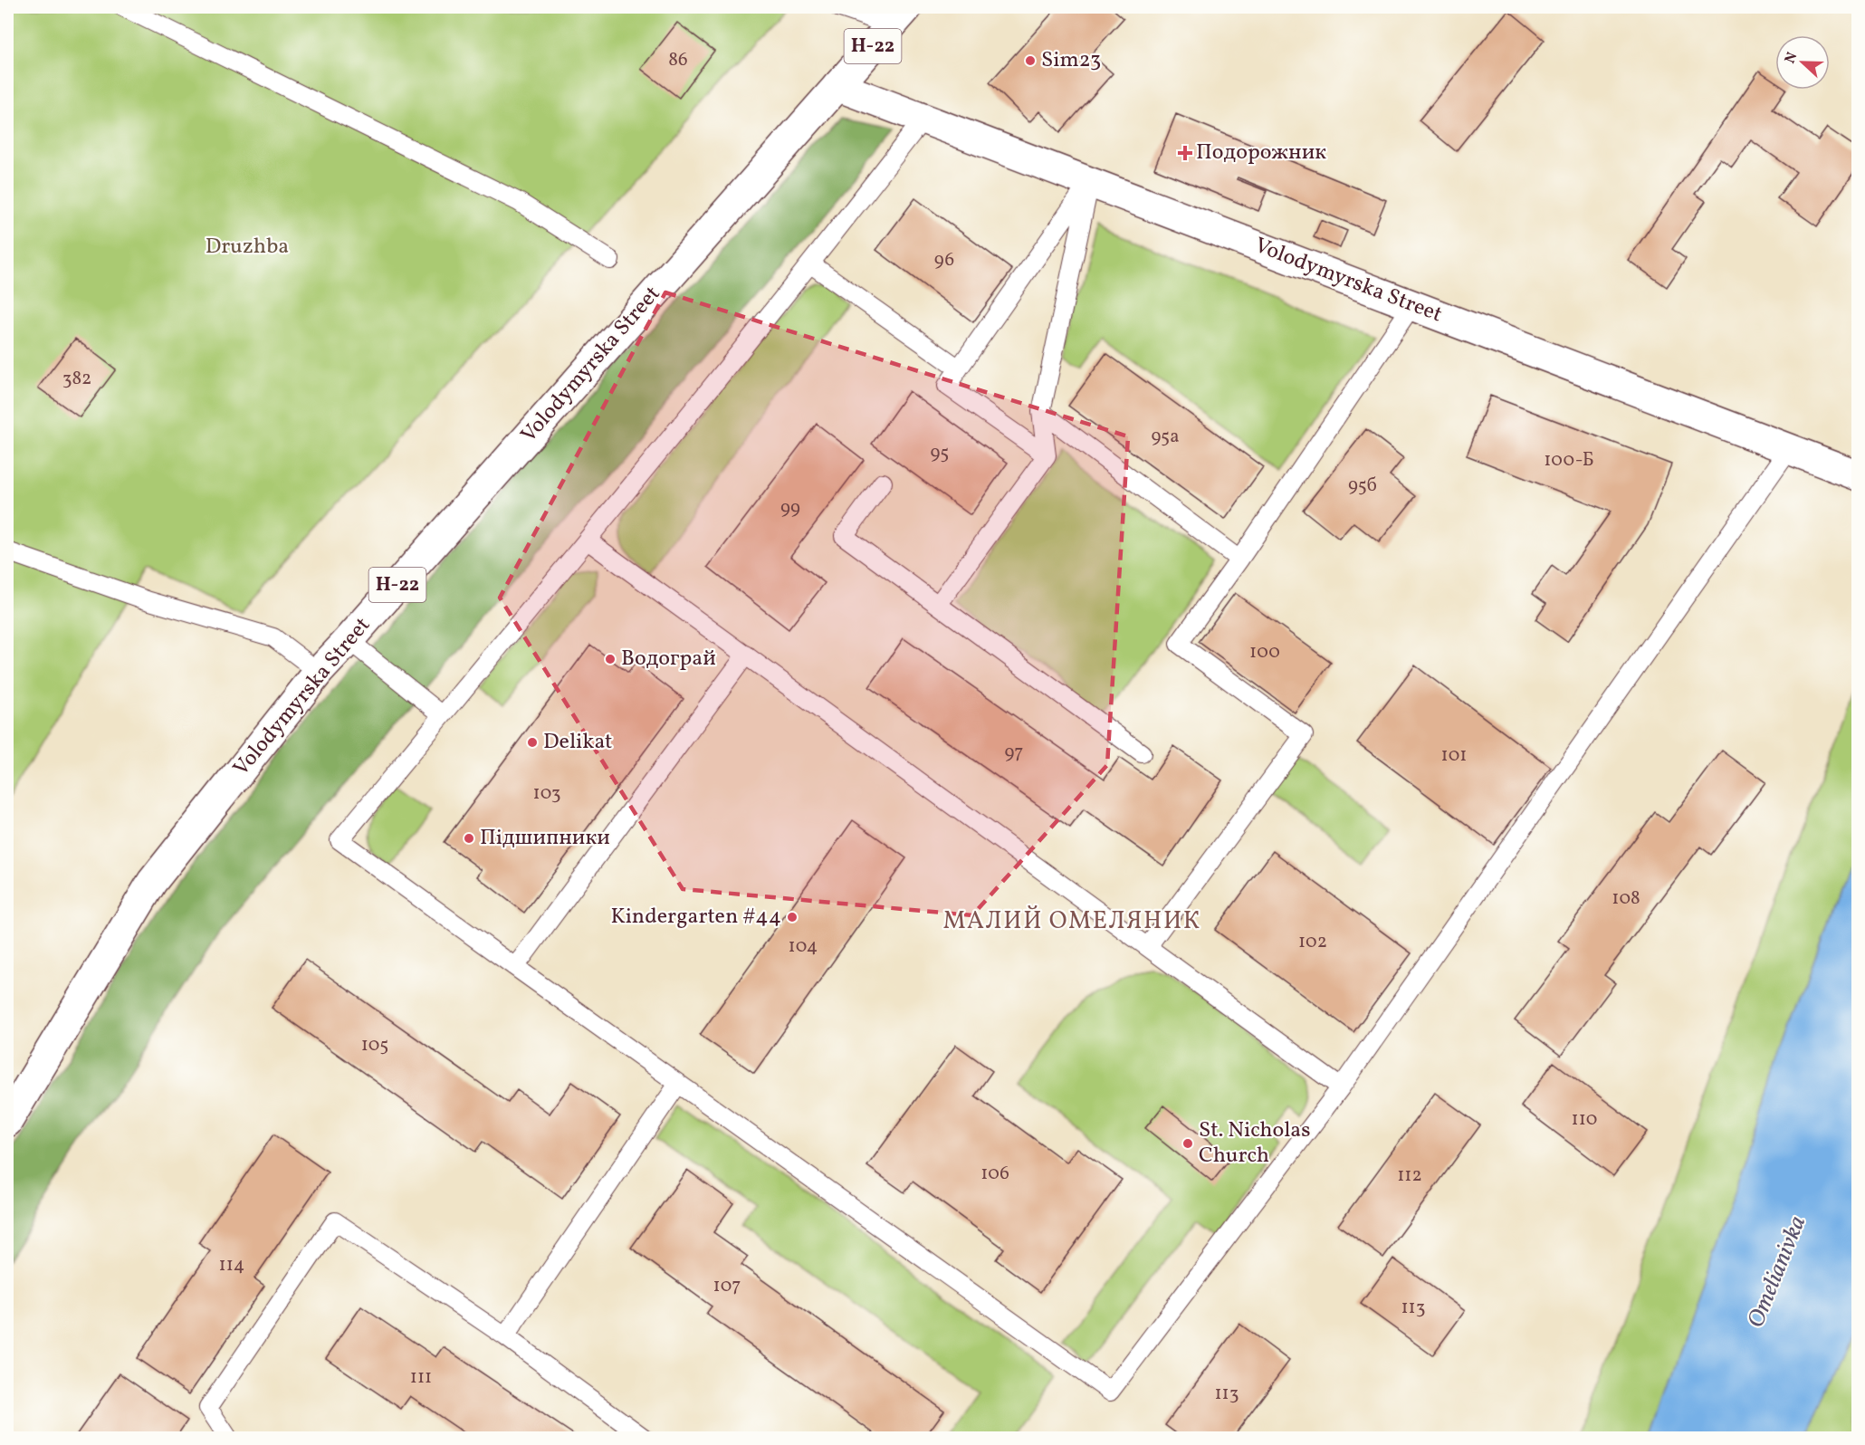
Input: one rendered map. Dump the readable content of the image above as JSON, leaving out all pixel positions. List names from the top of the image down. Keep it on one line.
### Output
{"streets":{"main road":["Н-22","Volodymyrska Street"]},"districts":["МАЛИЙ ОМЕЛЯНИК"],"water":["Omelianivka"],"parks":["Druzhba"],"places":{"other":["Sim23","Водограй","Delikat","Підшипники","Kindergarten #44","St. Nicholas Church"],"health":["Подорожник"]},"house_numbers":["86","96","382","95а","95","100-Б","95б","99","100","97","101","103","108","102","104","105","110","106","112","114","107","113","111","113"],"north":"left"}
